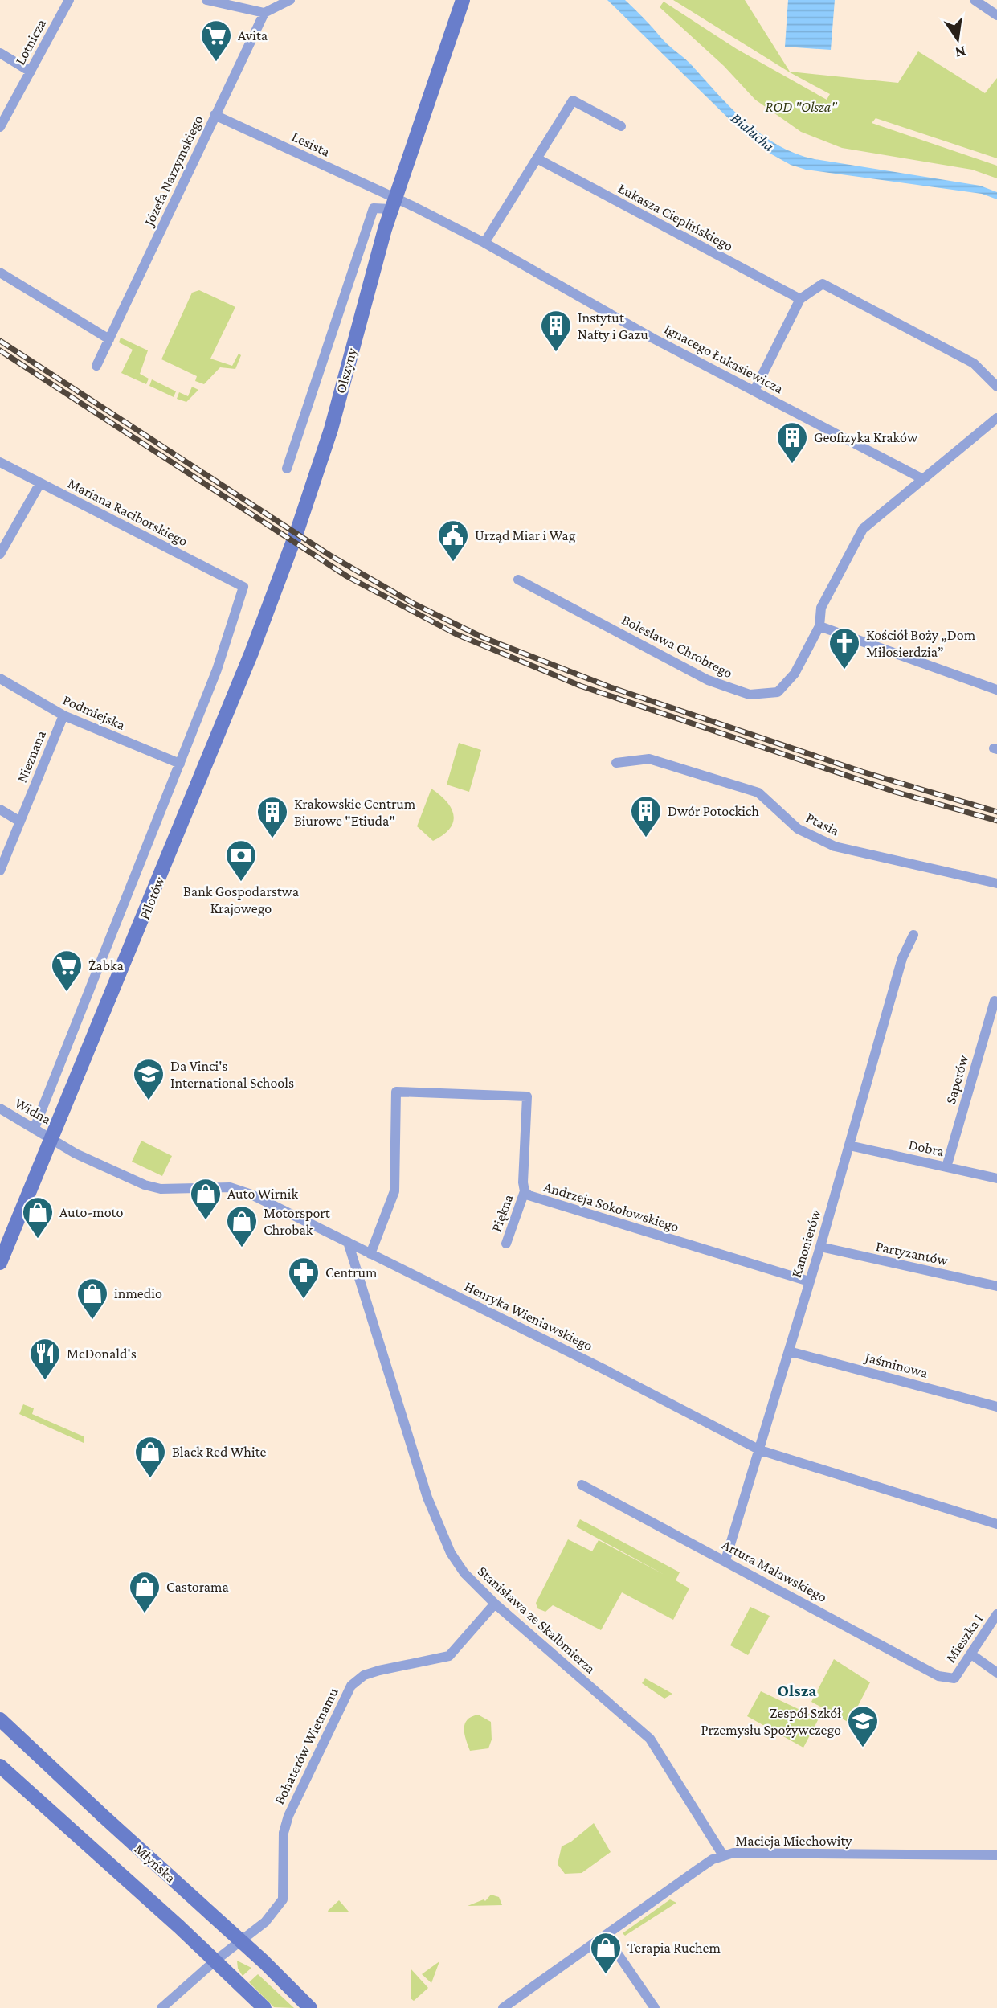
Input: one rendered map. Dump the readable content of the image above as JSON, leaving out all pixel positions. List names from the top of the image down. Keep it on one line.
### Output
{"streets":{"street":["Lotnicza","Lesista","Józefa Narzymskiego","Łukasza Cieplińskiego","Ignacego Łukasiewicza","Olszyny","Mariana Raciborskiego","Bolesława Chrobrego","Podmiejska","Nieznana","Ptasia","Pilotów","Saperów","Widna","Dobra","Andrzeja Sokołowskiego","Piękna","Kanonierów","Partyzantów","Henryka Wieniawskiego","Jaśminowa","Artura Malawskiego","Stanisława ze Skalbmierza","Mieszka I","Bohaterów Wietnamu","Macieja Miechowity","Młyńska"]},"crossings":[["Lesista","Józefa Narzymskiego"],["Lesista","Ignacego Łukasiewicza"],["Lesista","Olszyny"],["Ignacego Łukasiewicza","Olszyny"],["Ignacego Łukasiewicza","Bolesława Chrobrego"],["Olszyny","Pilotów"],["Mariana Raciborskiego","Pilotów"],["Podmiejska","Nieznana"],["Podmiejska","Pilotów"],["Pilotów","Widna"],["Pilotów","Henryka Wieniawskiego"],["Saperów","Dobra"],["Widna","Henryka Wieniawskiego"],["Dobra","Kanonierów"],["Andrzeja Sokołowskiego","Piękna"],["Andrzeja Sokołowskiego","Kanonierów"],["Andrzeja Sokołowskiego","Henryka Wieniawskiego"],["Kanonierów","Partyzantów"],["Kanonierów","Henryka Wieniawskiego"],["Kanonierów","Jaśminowa"],["Kanonierów","Artura Malawskiego"],["Henryka Wieniawskiego","Stanisława ze Skalbmierza"],["Artura Malawskiego","Mieszka I"],["Stanisława ze Skalbmierza","Bohaterów Wietnamu"],["Stanisława ze Skalbmierza","Macieja Miechowity"],["Bohaterów Wietnamu","Młyńska"]],"districts":["Olsza"],"water":["Białucha"],"parks":["ROD \"Olsza\""],"places":{"supermarket":["Avita","Żabka"],"building":["Instytut Nafty i Gazu","Geofizyka Kraków","Dwór Potockich","Krakowskie Centrum Biurowe \"Etiuda\""],"public building":["Urząd Miar i Wag"],"church":["Kościół Boży „Dom Miłosierdzia”"],"bank":["Bank Gospodarstwa Krajowego"],"school or university":["Da Vinci's International Schools","Zespół Szkół Przemysłu Spożywczego"],"shop":["Auto Wirnik","Auto-moto","Motorsport Chrobak","inmedio","Black Red White","Castorama","Terapia Ruchem"],"pharmacy":["Centrum"],"restaurant":["McDonald's"]},"north":"bottom"}
